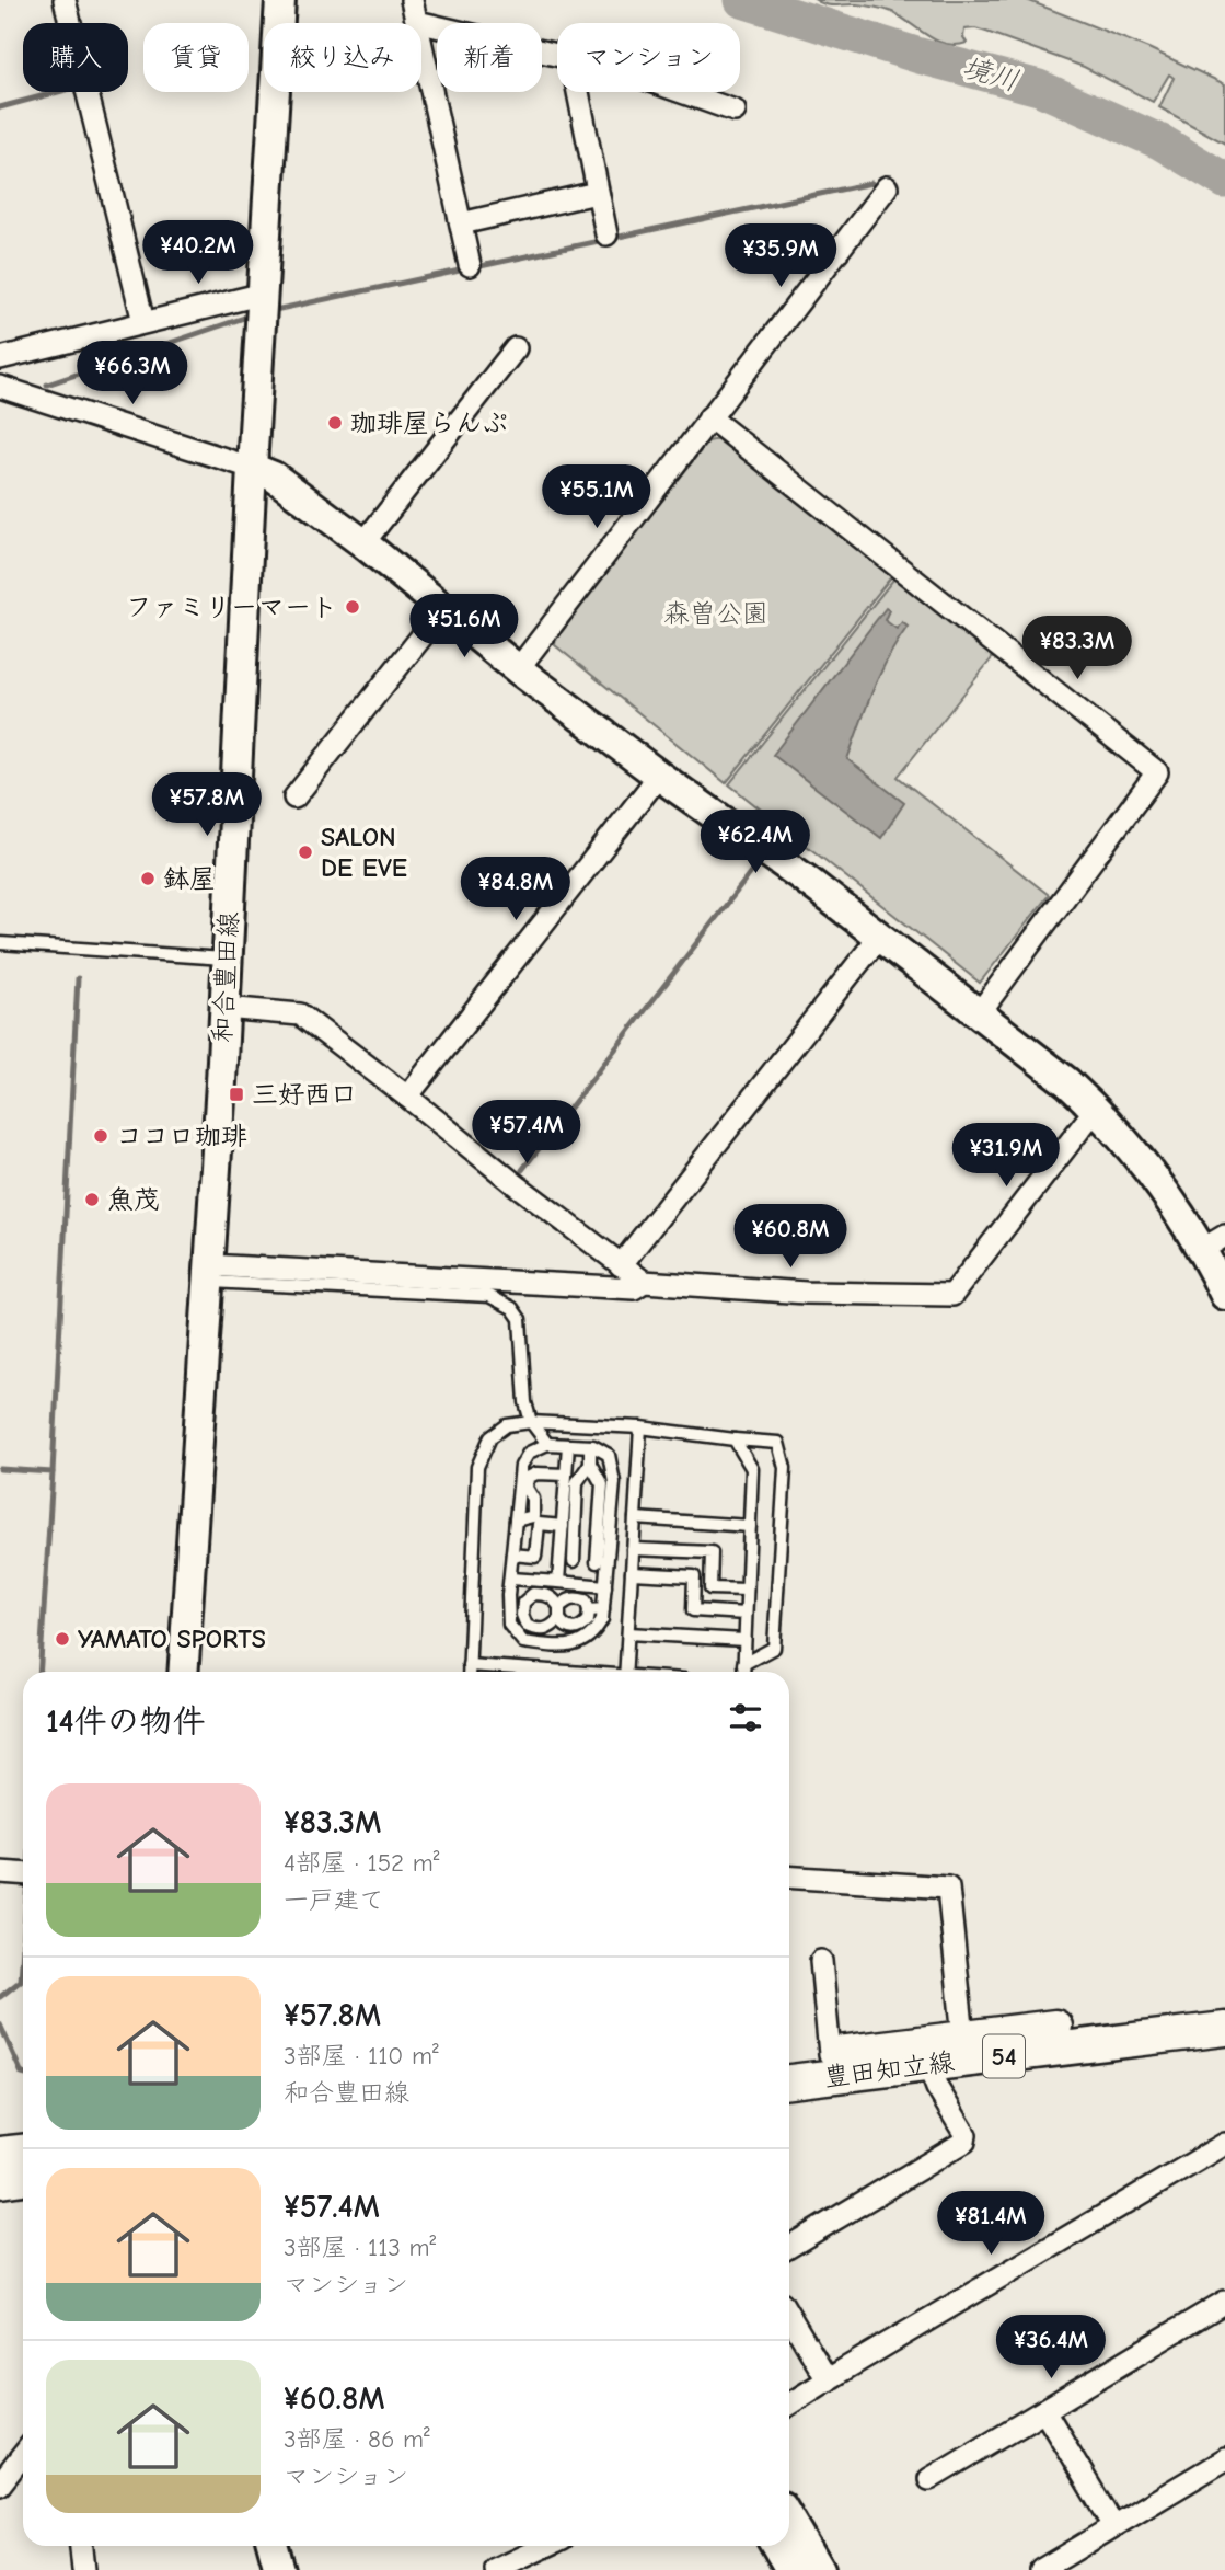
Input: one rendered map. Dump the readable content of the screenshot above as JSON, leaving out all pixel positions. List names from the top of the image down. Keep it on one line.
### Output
{"streets":{"main road":["和合豊田線","54","豊田知立線"]},"water":["境川"],"parks":["森曽公園"],"places":{"other":["珈琲屋らんぷ","ファミリーマート","SALON DE EVE","鉢屋","ココロ珈琲","魚茂","YAMATO SPORTS"],"transit":["三好西口"]},"page":{"chip":["購入","賃貸","絞り込み","新着","マンション"],"price":["¥40.2M","¥35.9M","¥66.3M","¥55.1M","¥51.6M","¥83.3M","¥57.8M","¥62.4M","¥84.8M","¥57.4M","¥31.9M","¥60.8M","¥81.4M","¥36.4M"],"heading":"14件の物件","list":[{"name":"¥83.3M","note":"4部屋 · 152 m² · 一戸建て"},{"name":"¥57.8M","note":"3部屋 · 110 m² · 和合豊田線"},{"name":"¥57.4M","note":"3部屋 · 113 m² · マンション"},{"name":"¥60.8M","note":"3部屋 · 86 m² · マンション"}]}}
